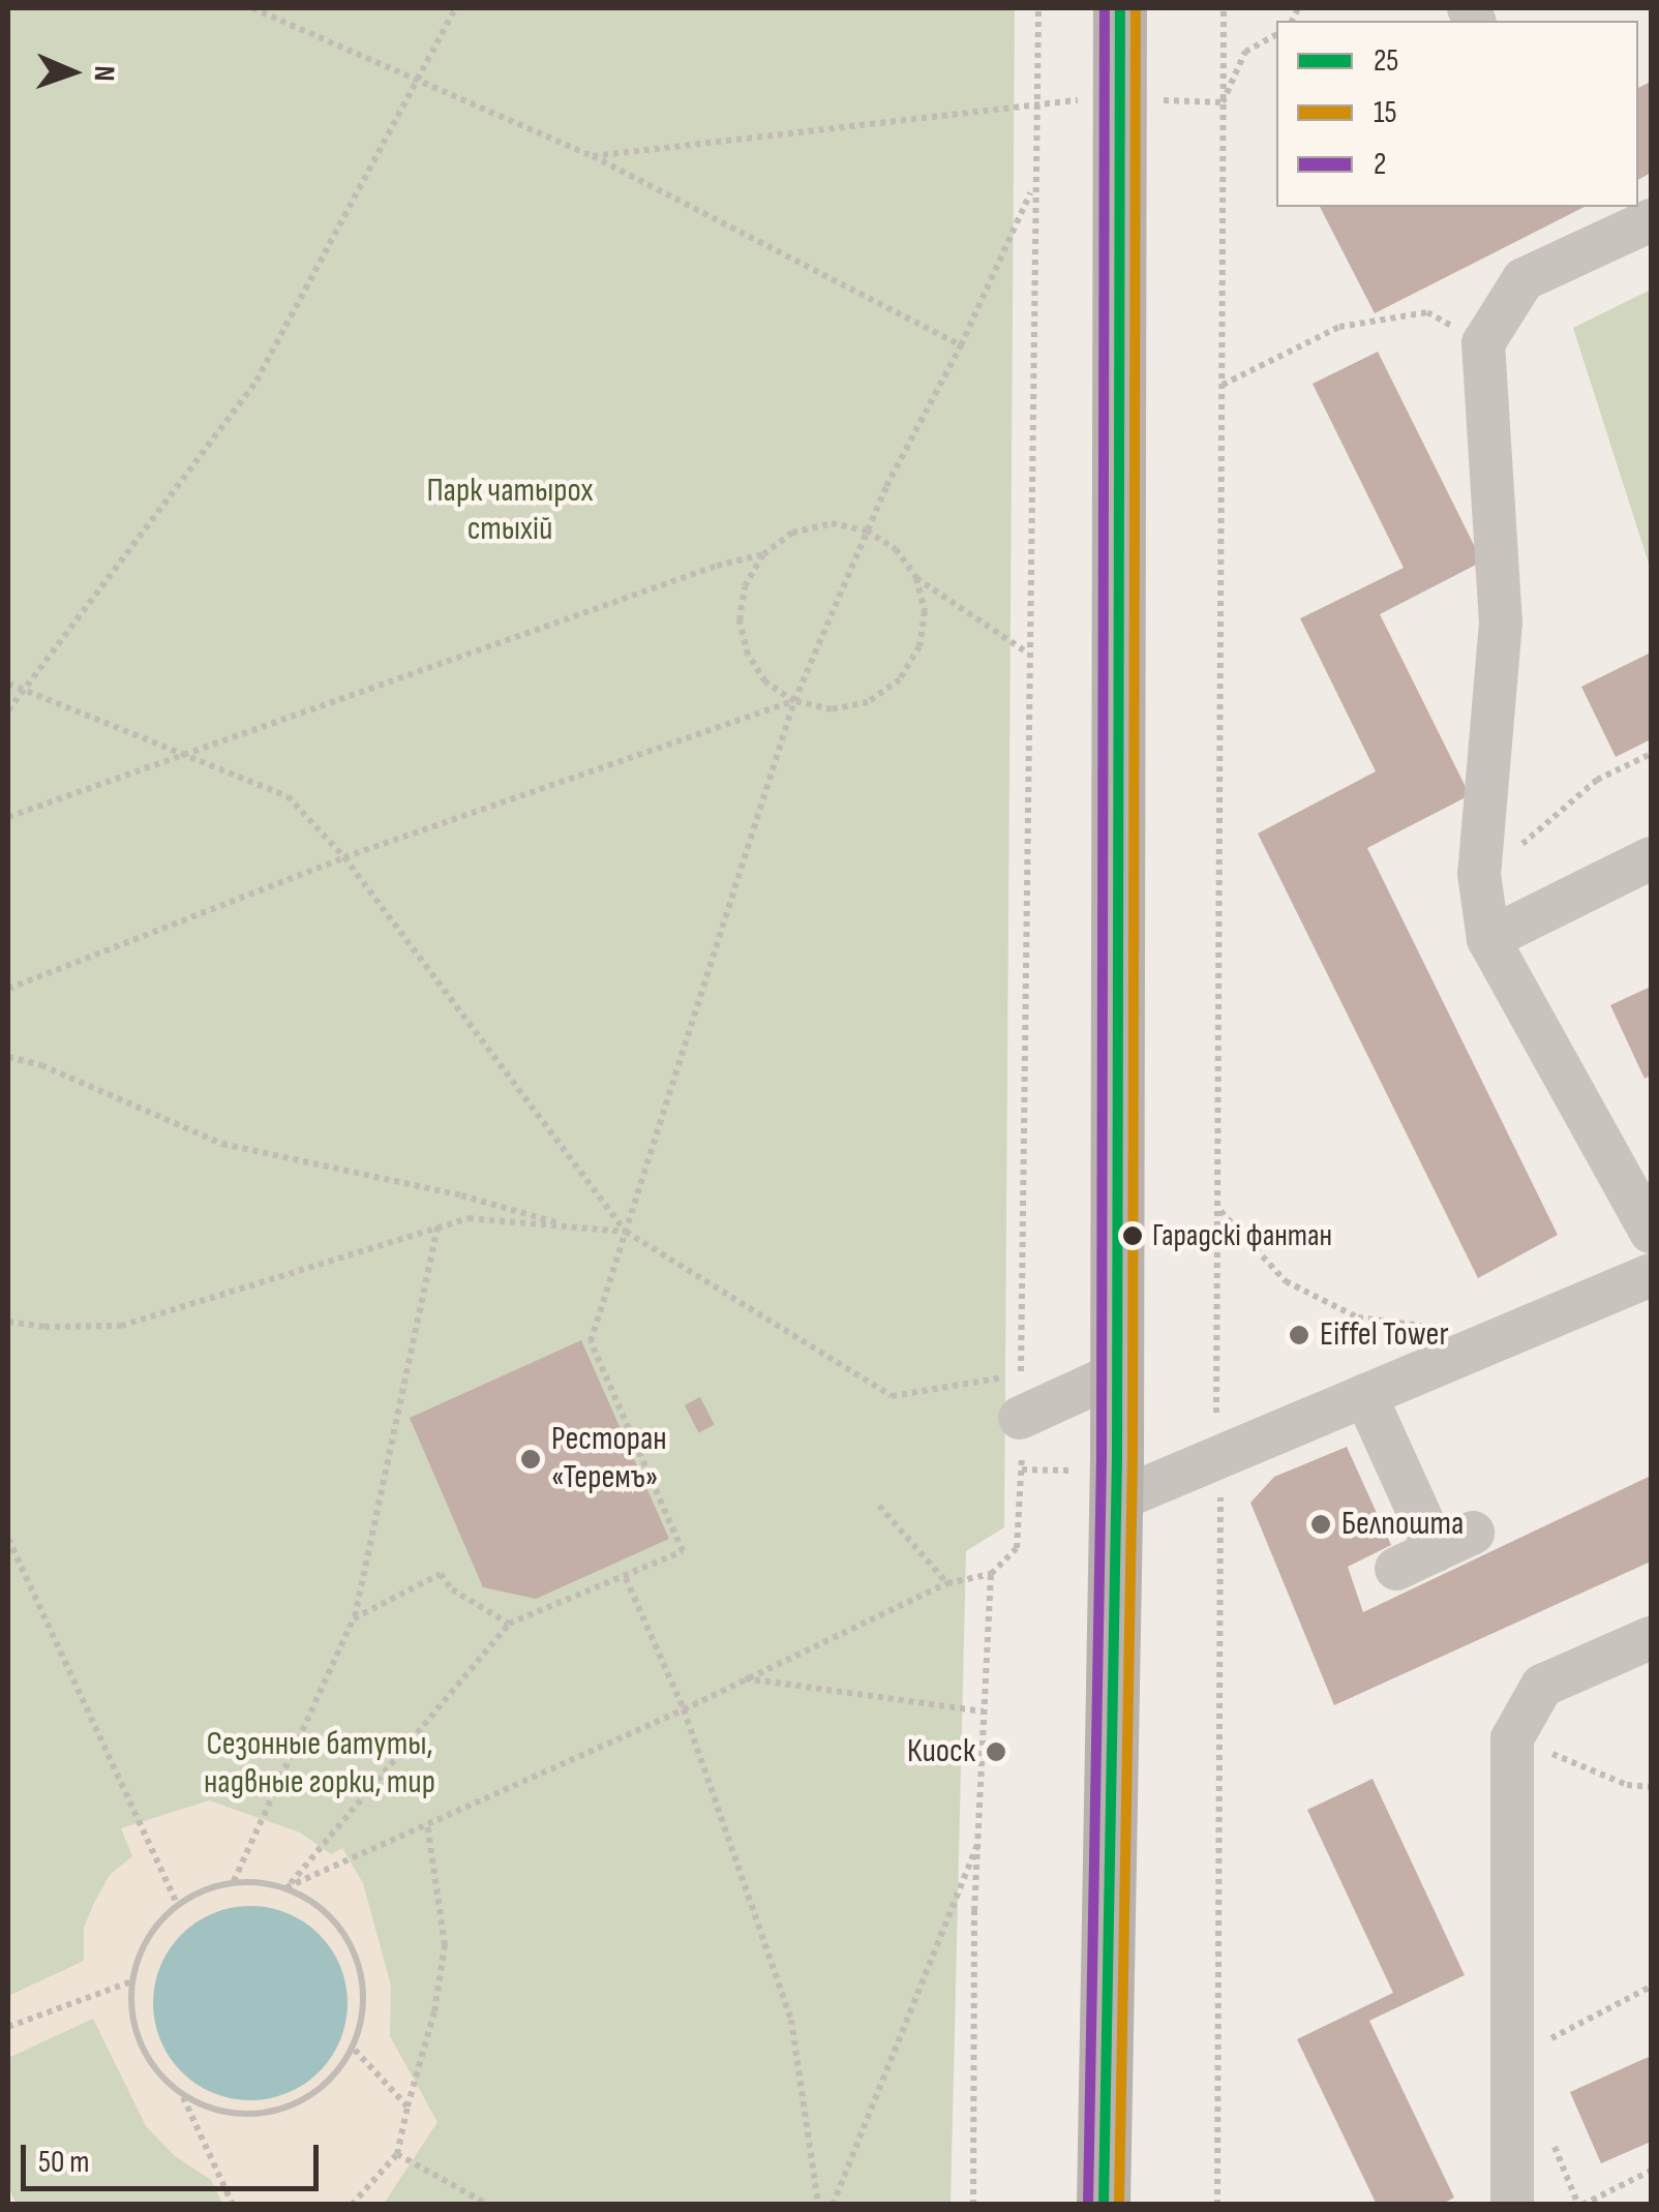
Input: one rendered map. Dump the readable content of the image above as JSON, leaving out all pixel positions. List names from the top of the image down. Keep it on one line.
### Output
{"parks":["Парк чатырох стыхій","Сезонные батуты, надвные горки, тир"],"places":["Гарадскі фантан","Eiffel Tower","Ресторан «Теремъ»","Белпошта","Киоск"],"lines":["transit line 25","transit line 15","transit line 2"],"legend":["25","15","2"],"scale_bar":"50 m","north":"right"}
